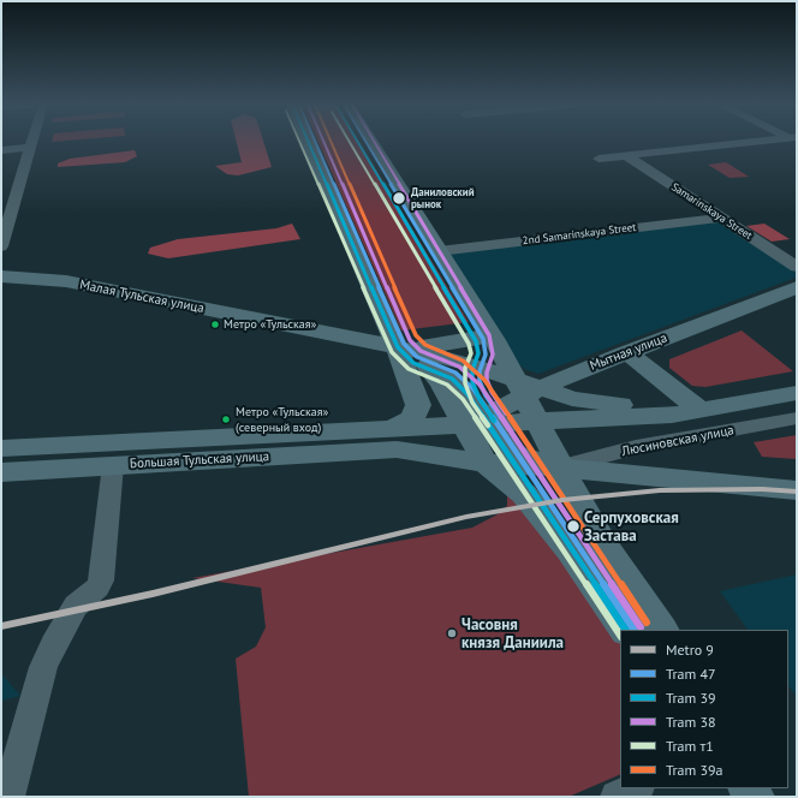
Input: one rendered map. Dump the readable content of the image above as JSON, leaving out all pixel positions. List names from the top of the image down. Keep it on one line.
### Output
{"streets":{"main road":["Малая Тульская улица","Мытная улица","Большая Тульская улица"],"street":["Samarinskaya Street","2nd Samarinskaya Street","Люсиновская улица"]},"crossings":[["Samarinskaya Street","2nd Samarinskaya Street"]],"places":["Даниловский рынок","Метро «Тульская»","Метро «Тульская» (северный вход)","Серпуховская Застава","Часовня князя Даниила"],"lines":["tram line 47","tram line 39","tram line 38","tram line т1","tram line 39а","metro line 9"],"legend":["Metro 9","Tram 47","Tram 39","Tram 38","Tram т1","Tram 39а"]}
